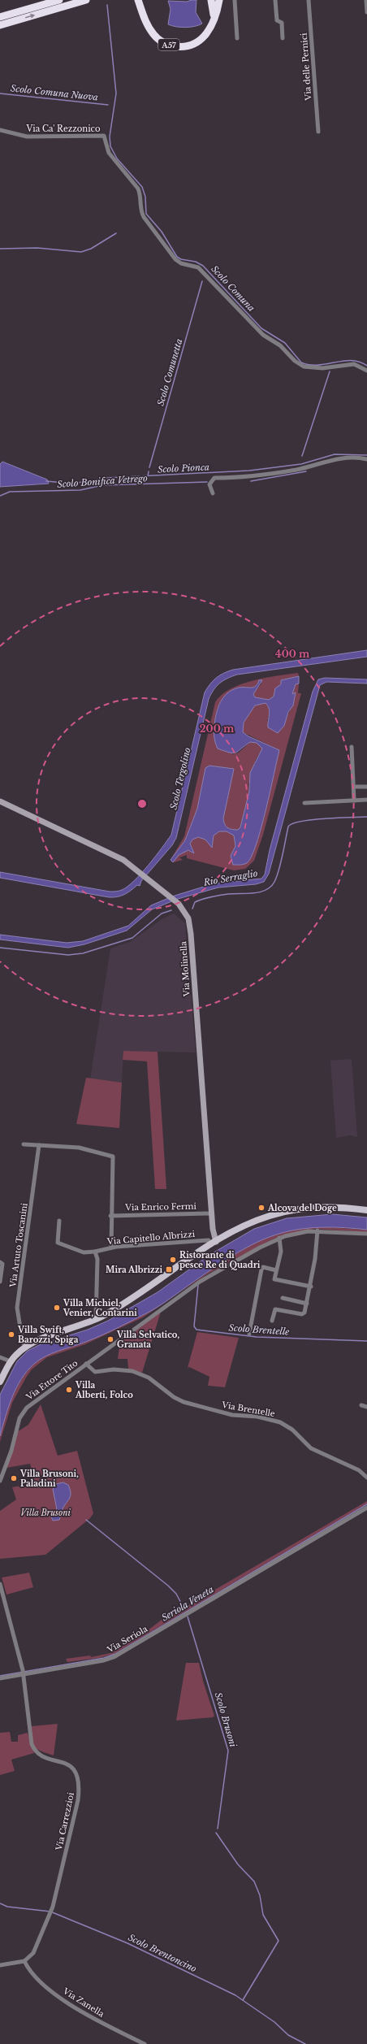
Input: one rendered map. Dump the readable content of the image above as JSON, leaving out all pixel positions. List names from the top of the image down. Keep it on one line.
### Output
{"streets":{"highway":["A57"],"street":["Via delle Pernici","Via Ca' Rezzonico","Via Molinella","Via Enrico Fermi","Via Capitello Albrizzi","Via Artuto Toscanini","Via Ettore Tito","Via Brentelle","Via Seriola","Via Carrezzioi","Via Zanella"]},"crossings":[["Via Molinella","Via Enrico Fermi"],["Via Molinella","Via Capitello Albrizzi"],["Via Ettore Tito","Via Brentelle"],["Via Seriola","Via Carrezzioi"],["Via Carrezzioi","Via Zanella"]],"water":["Scolo Comuna Nuova","Scolo Comuna","Scolo Comunetta","Scolo Pionca","Scolo Bonifica Vetrego","Scolo Tergolino","Rio Serraglio","Scolo Brentelle","Seriola Veneta","Scolo Brusoni","Scolo Brentoncino"],"parks":["Villa Brusoni"],"places":{"other":["Alcova del Doge","Ristorante di pesce Re di Quadri","Villa Michiel, Venier, Contarini","Villa Swift, Barozzi, Spiga","Villa Selvatico, Granata","Villa Alberti, Folco","Villa Brusoni, Paladini"],"transit":["Mira Albrizzi"]},"rings":["400 m","200 m"]}
